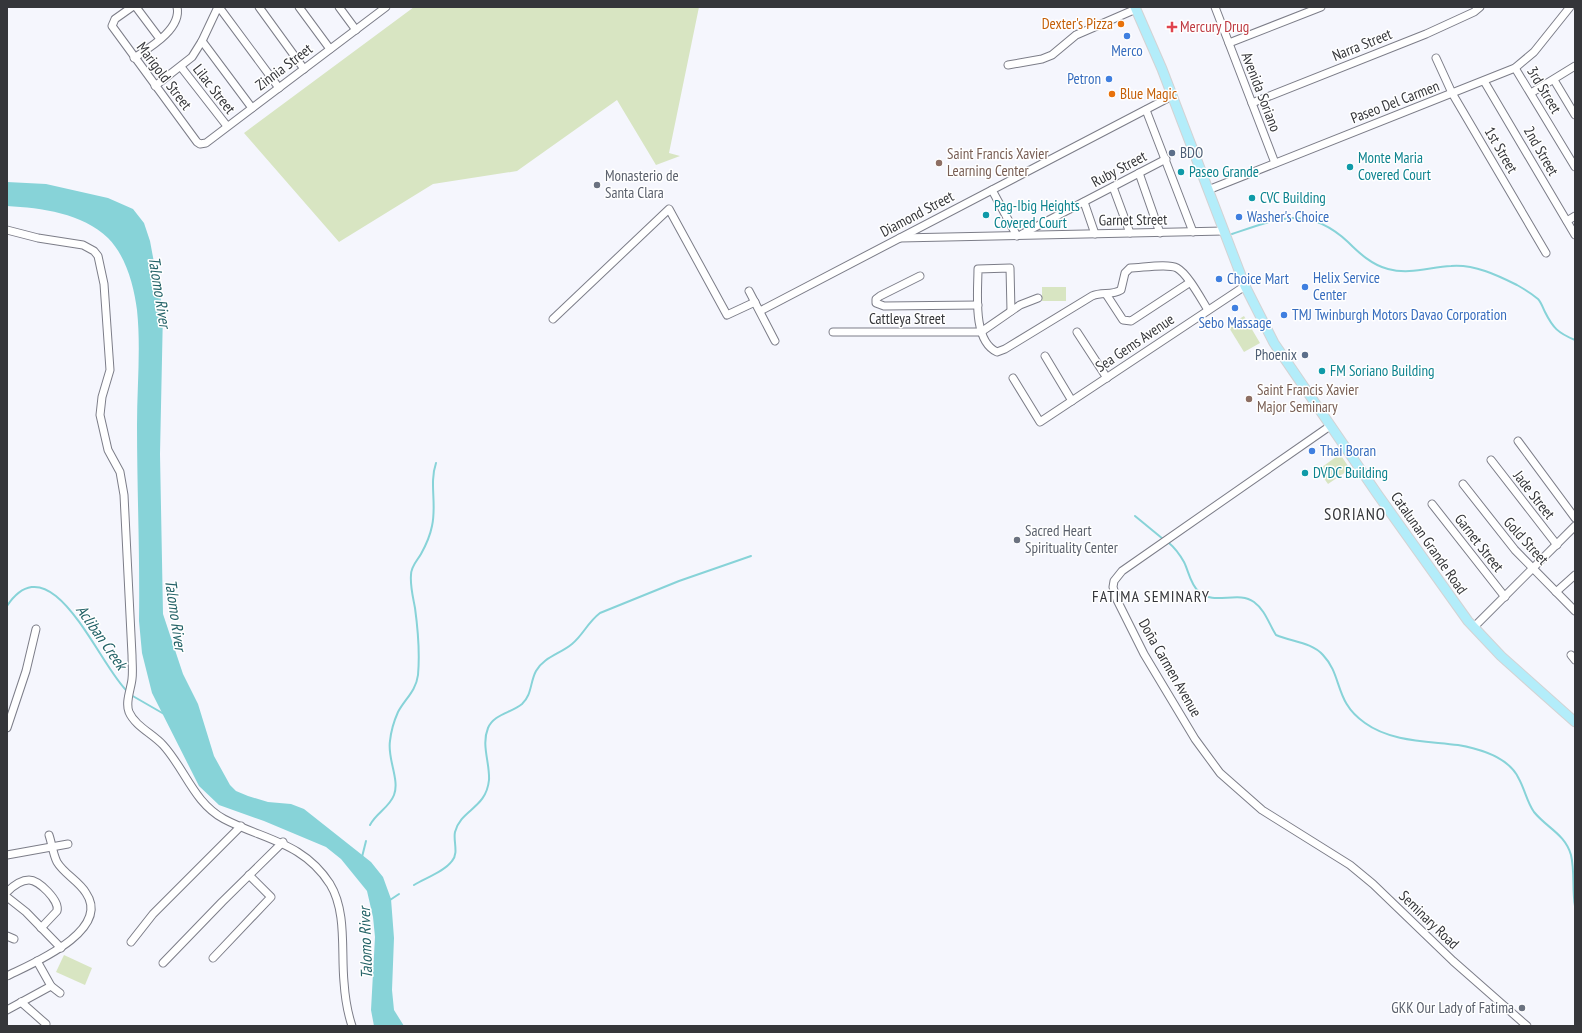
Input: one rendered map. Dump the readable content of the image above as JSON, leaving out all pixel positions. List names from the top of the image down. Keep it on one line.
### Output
{"streets":{"main road":["Catalunan Grande Road"],"street":["Narra Street","Zinnia Street","Marigold Street","Lilac Street","3rd Street","Avenida Soriano","Paseo Del Carmen","1st Street","2nd Street","Ruby Street","Diamond Street","Garnet Street","Cattleya Street","Sea Gems Avenue","Jade Street","Gold Street","Doña Carmen Avenue","Seminary Road"]},"crossings":[["Narra Street","Avenida Soriano"],["Zinnia Street","Marigold Street"],["Zinnia Street","Lilac Street"],["3rd Street","Paseo Del Carmen"],["Avenida Soriano","Paseo Del Carmen"],["Paseo Del Carmen","1st Street"],["Paseo Del Carmen","2nd Street"],["Paseo Del Carmen","Catalunan Grande Road"],["Ruby Street","Garnet Street"],["Diamond Street","Garnet Street"],["Diamond Street","Catalunan Grande Road"],["Garnet Street","Catalunan Grande Road"],["Sea Gems Avenue","Catalunan Grande Road"],["Catalunan Grande Road","Doña Carmen Avenue"],["Doña Carmen Avenue","Seminary Road"]],"districts":["SORIANO","FATIMA SEMINARY"],"water":["Talomo River","Acliban Creek"],"places":{"other":["Dexter's Pizza","Merco","Petron","Blue Magic","BDO","Saint Francis Xavier Learning Center","Monte Maria Covered Court","Paseo Grande","Monasterio de Santa Clara","CVC Building","Pag-Ibig Heights Covered Court","Washer's Choice","Choice Mart","Helix Service Center","Sebo Massage","TMJ Twinburgh Motors Davao Corporation","Phoenix","FM Soriano Building","Saint Francis Xavier Major Seminary","Thai Boran","DVDC Building","Sacred Heart Spirituality Center","GKK Our Lady of Fatima"],"health":["Mercury Drug"]}}
